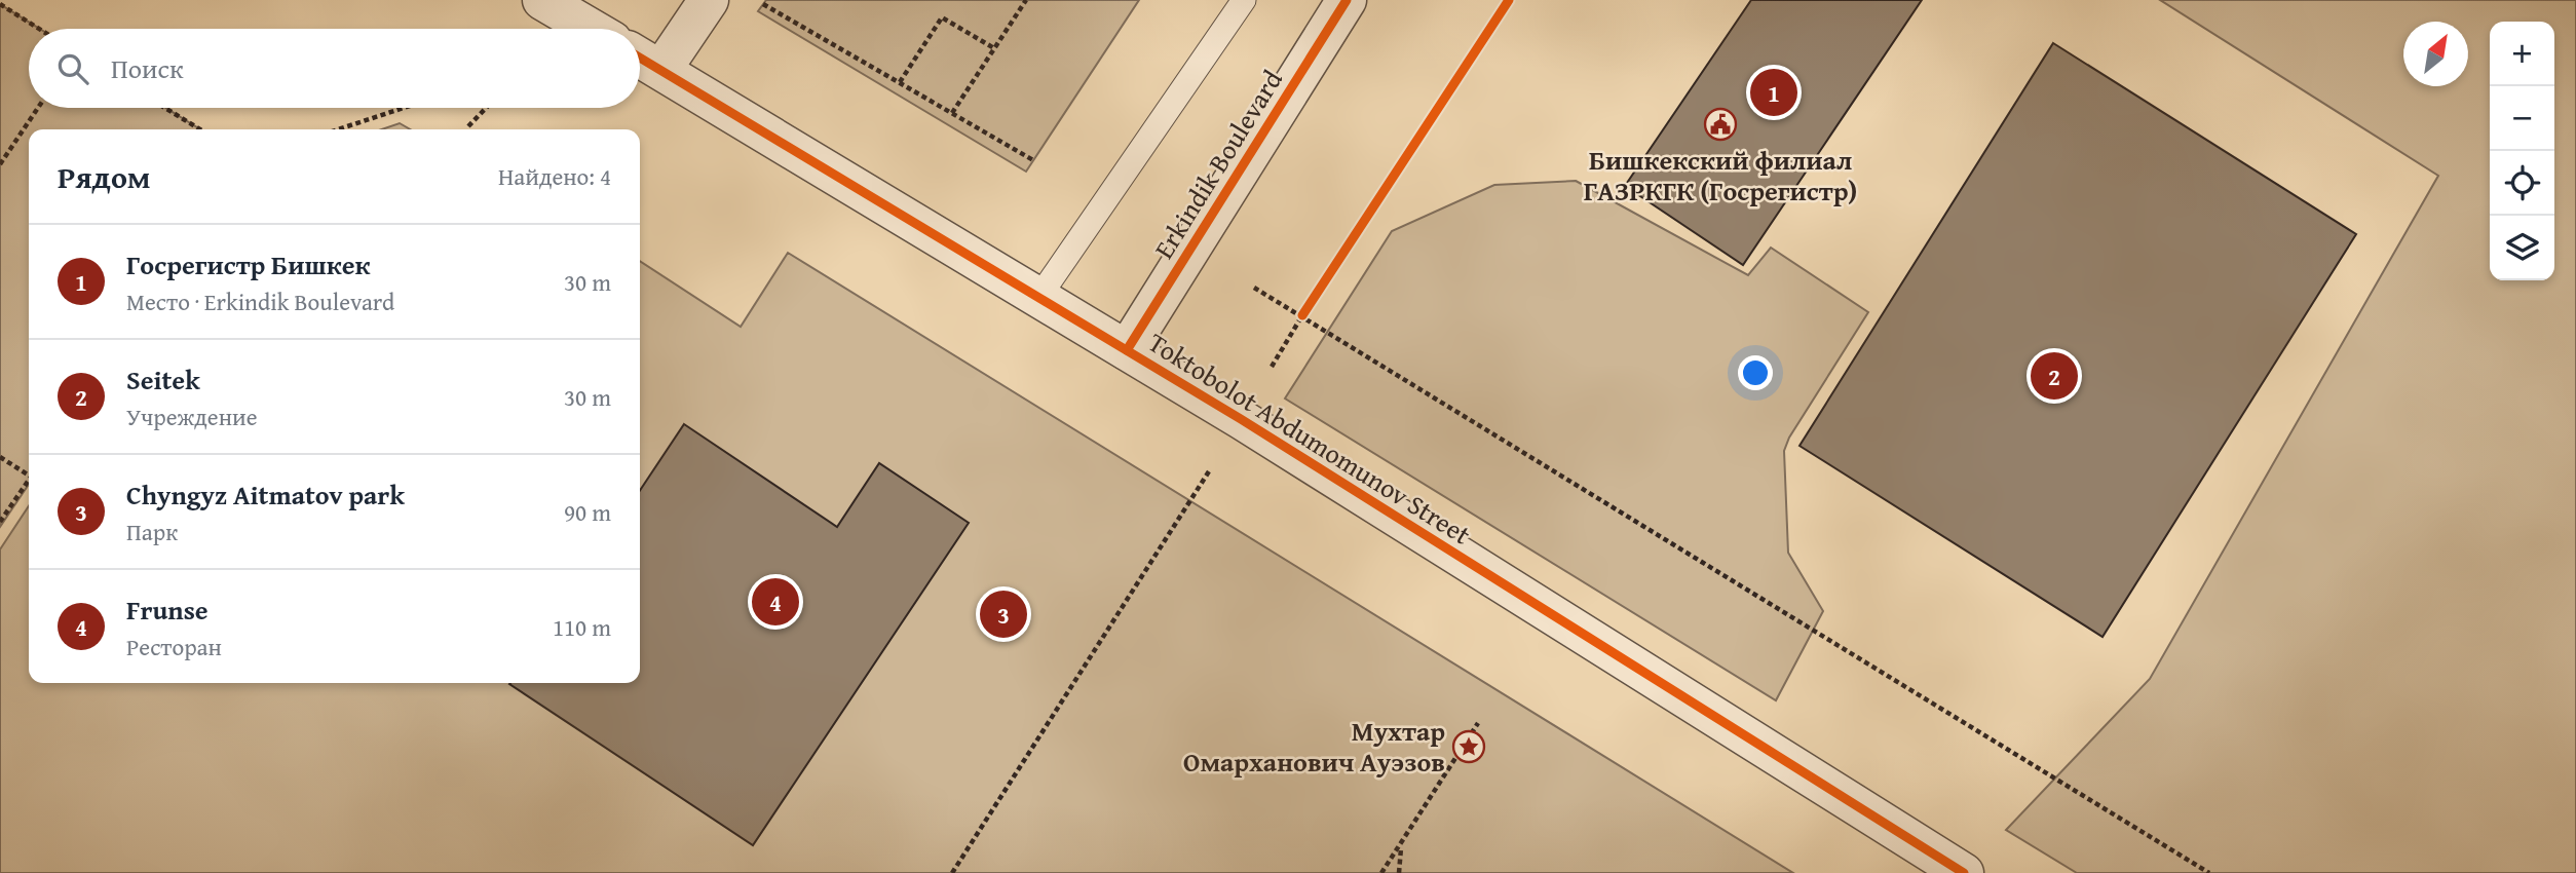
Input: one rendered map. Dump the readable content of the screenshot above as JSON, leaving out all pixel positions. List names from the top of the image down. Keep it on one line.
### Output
{"streets":{"street":["Erkindik Boulevard","Toktobolot Abdumomunov Street"]},"crossings":[["Erkindik Boulevard","Toktobolot Abdumomunov Street"]],"places":{"public building":["Бишкекский филиал ГАЗРКГК (Госрегистр)"],"place":["Мухтар Омарханович Ауэзов"]},"north":"top right","page":{"map_buttons":["+","−"],"search":"Поиск","pins":["1","2","4","3"],"heading":["Рядом","Найдено: 4"],"list":[{"mark":"1","name":"Госрегистр Бишкек","note":"Место · Erkindik Boulevard","value":"30 m"},{"mark":"2","name":"Seitek","note":"Учреждение","value":"30 m"},{"mark":"3","name":"Chyngyz Aitmatov park","note":"Парк","value":"90 m"},{"mark":"4","name":"Frunse","note":"Ресторан","value":"110 m"}]}}
